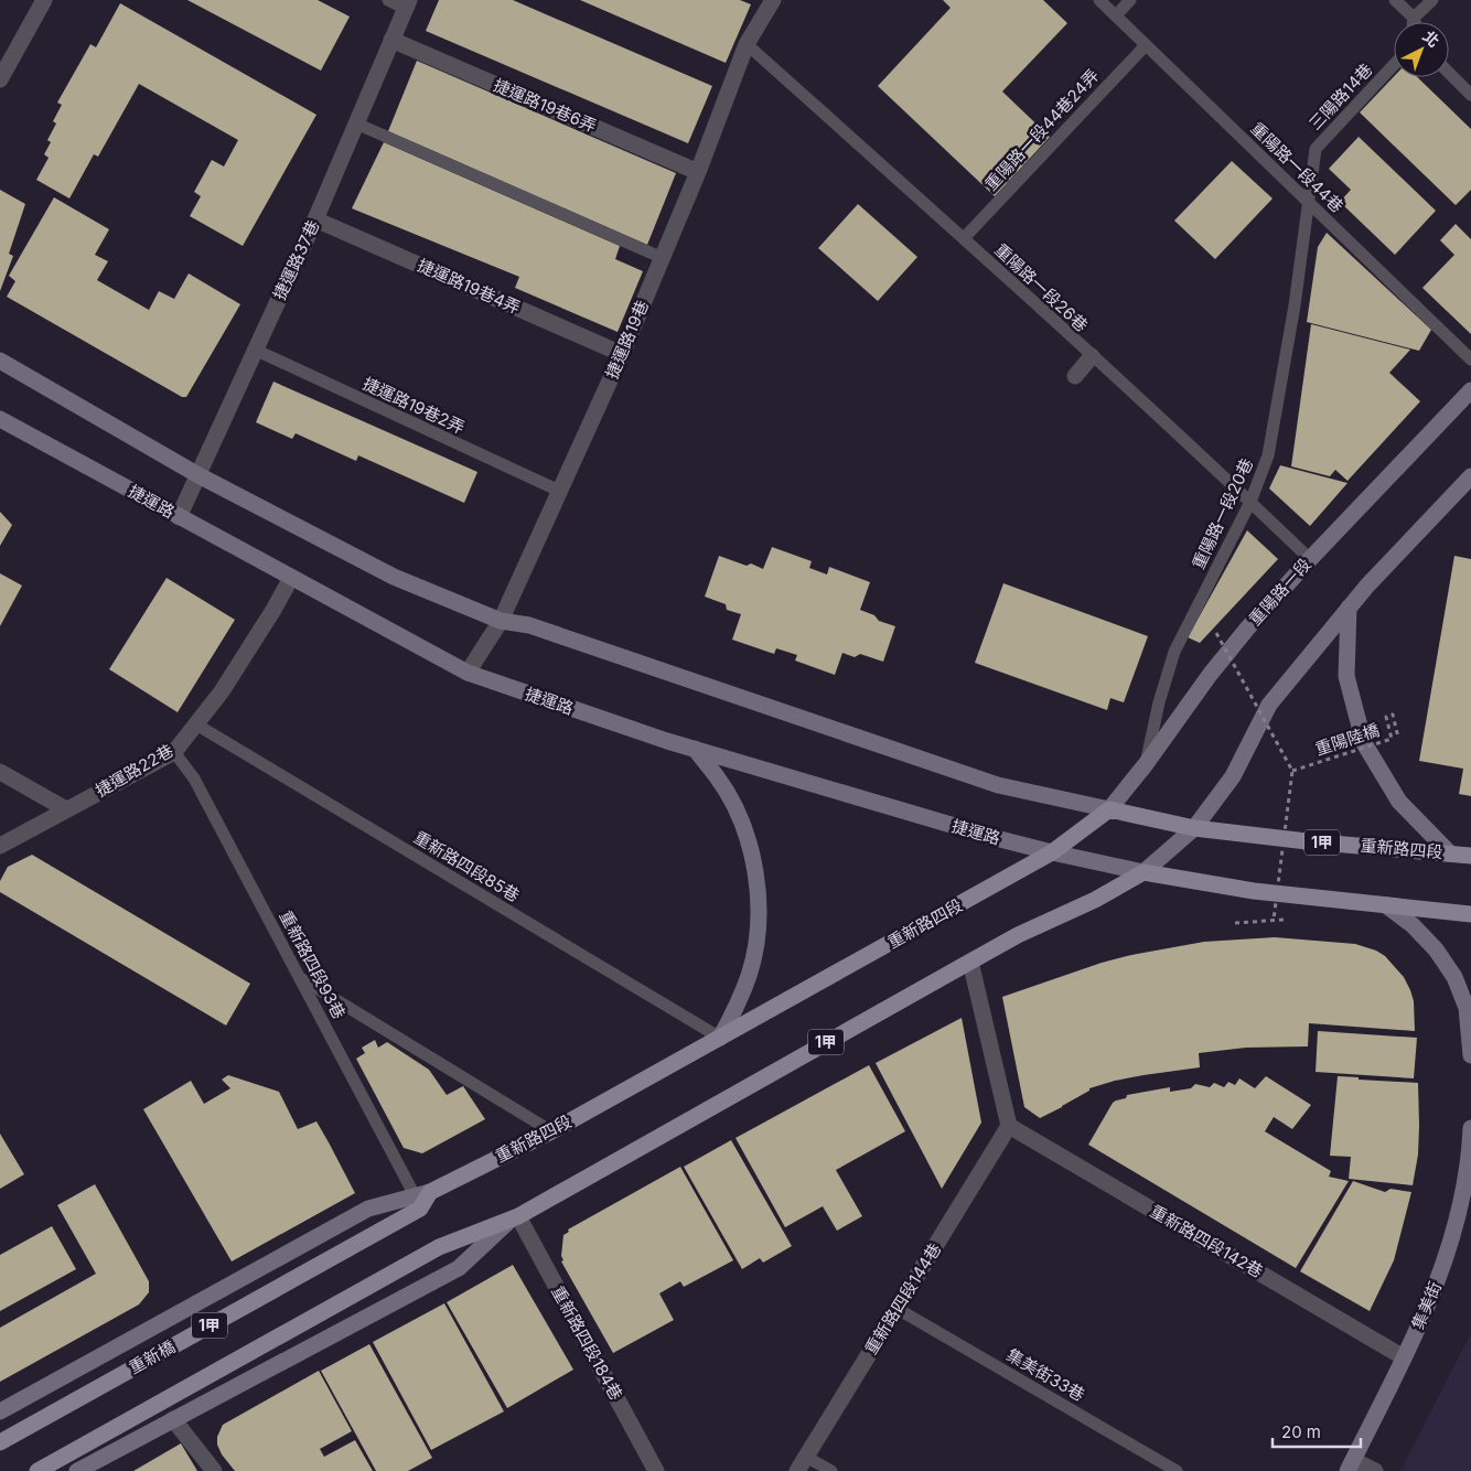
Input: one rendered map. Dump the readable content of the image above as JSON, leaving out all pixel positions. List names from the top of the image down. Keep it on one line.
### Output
{"streets":{"main road":["1甲","重新路四段","重新橋"],"street":["捷運路19巷6弄","捷運路37巷","捷運路19巷4弄","捷運路19巷","捷運路","重陽路一段","捷運路22巷","重新路四段142巷","重新路四段144巷","集美街","重新路四段184巷"],"lane":["三陽路14巷","重陽路一段44巷24弄","重陽路一段44巷","重陽路一段26巷","捷運路19巷2弄","重陽路一段20巷","重新路四段85巷","重新路四段93巷","集美街33巷"],"path":["重陽陸橋"]},"crossings":[["三陽路14巷","重陽路一段44巷"],["三陽路14巷","重陽路一段20巷"],["捷運路19巷6弄","捷運路37巷"],["捷運路19巷6弄","捷運路19巷"],["重陽路一段44巷24弄","重陽路一段44巷"],["重陽路一段44巷24弄","重陽路一段26巷"],["重陽路一段44巷","重陽路一段20巷"],["捷運路37巷","捷運路19巷4弄"],["捷運路37巷","捷運路19巷2弄"],["捷運路37巷","捷運路"],["捷運路19巷4弄","捷運路19巷"],["重陽路一段26巷","捷運路19巷"],["重陽路一段26巷","重陽路一段20巷"],["重陽路一段26巷","重陽路一段"],["捷運路19巷","捷運路19巷2弄"],["捷運路19巷","捷運路"],["捷運路","捷運路22巷"],["捷運路","1甲"],["捷運路","重新路四段"],["重陽路一段20巷","重陽路一段"],["重陽路一段","重新路四段"],["捷運路22巷","重新路四段85巷"],["捷運路22巷","重新路四段93巷"],["1甲","重新路四段184巷"],["重新路四段","重新路四段85巷"],["重新路四段","重新路四段93巷"],["重新路四段","重新橋"],["重新路四段93巷","重新橋"],["重新路四段142巷","重新路四段144巷"],["重新路四段142巷","集美街"],["重新路四段144巷","集美街33巷"]],"scale_bar":"20 m","north":"top right"}
